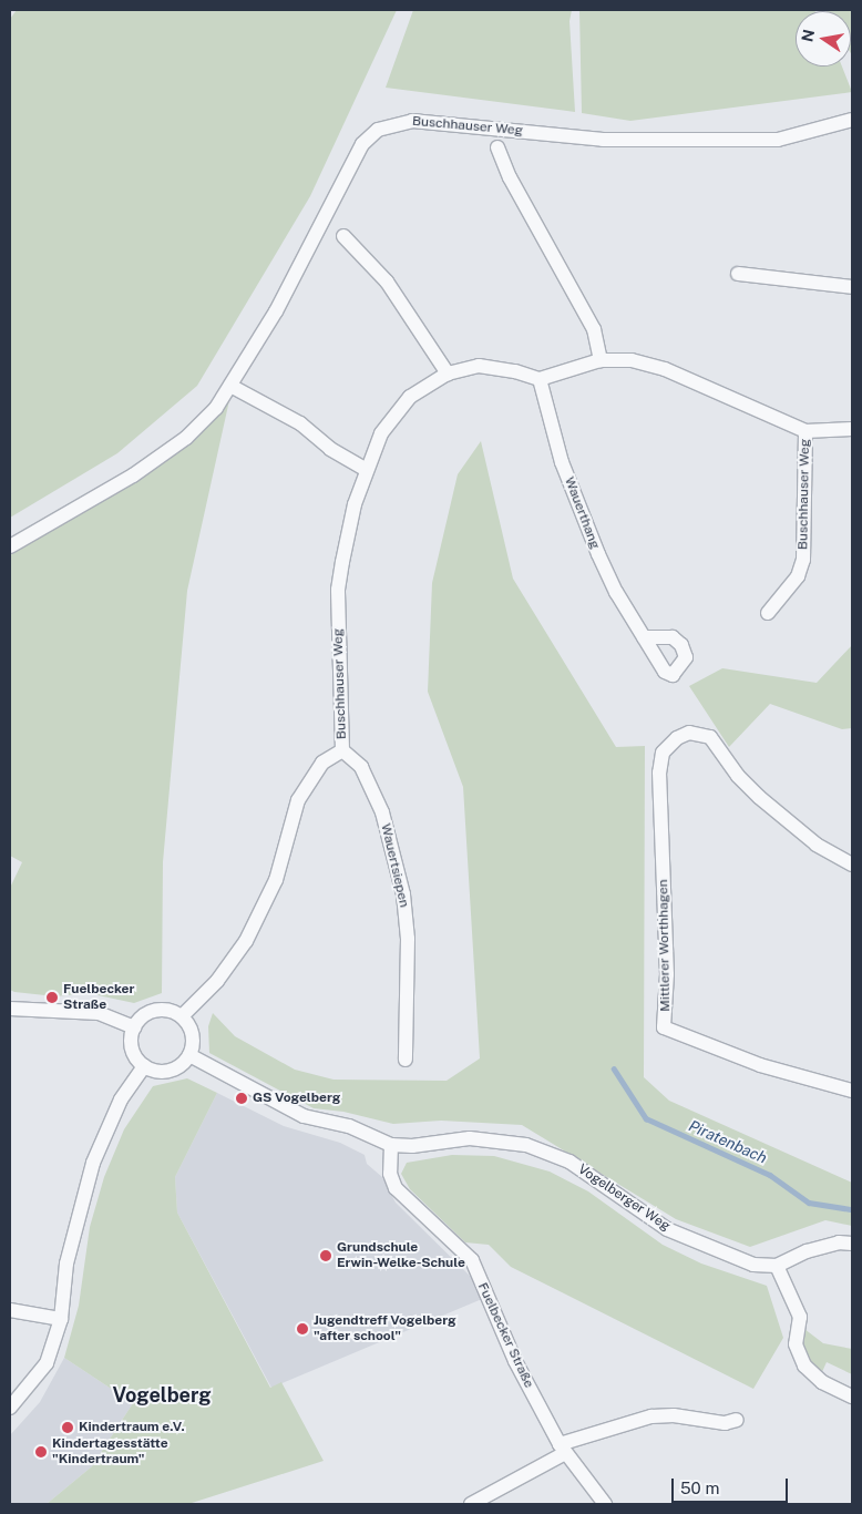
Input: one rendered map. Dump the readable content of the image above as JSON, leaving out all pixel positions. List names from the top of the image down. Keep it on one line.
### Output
{"streets":{"street":["Buschhauser Weg","Wauerthang","Wauertsiepen","Mittlerer Worthhagen","Vogelberger Weg","Fuelbecker Straße"]},"crossings":[["Buschhauser Weg","Wauerthang"],["Buschhauser Weg","Wauertsiepen"],["Vogelberger Weg","Fuelbecker Straße"]],"districts":["Vogelberg"],"water":["Piratenbach"],"places":["Fuelbecker Straße","GS Vogelberg","Grundschule Erwin-Welke-Schule","Jugendtreff Vogelberg \"after school\"","Kindertraum e.V.","Kindertagesstätte \"Kindertraum\""],"scale_bar":"50 m","north":"left"}
